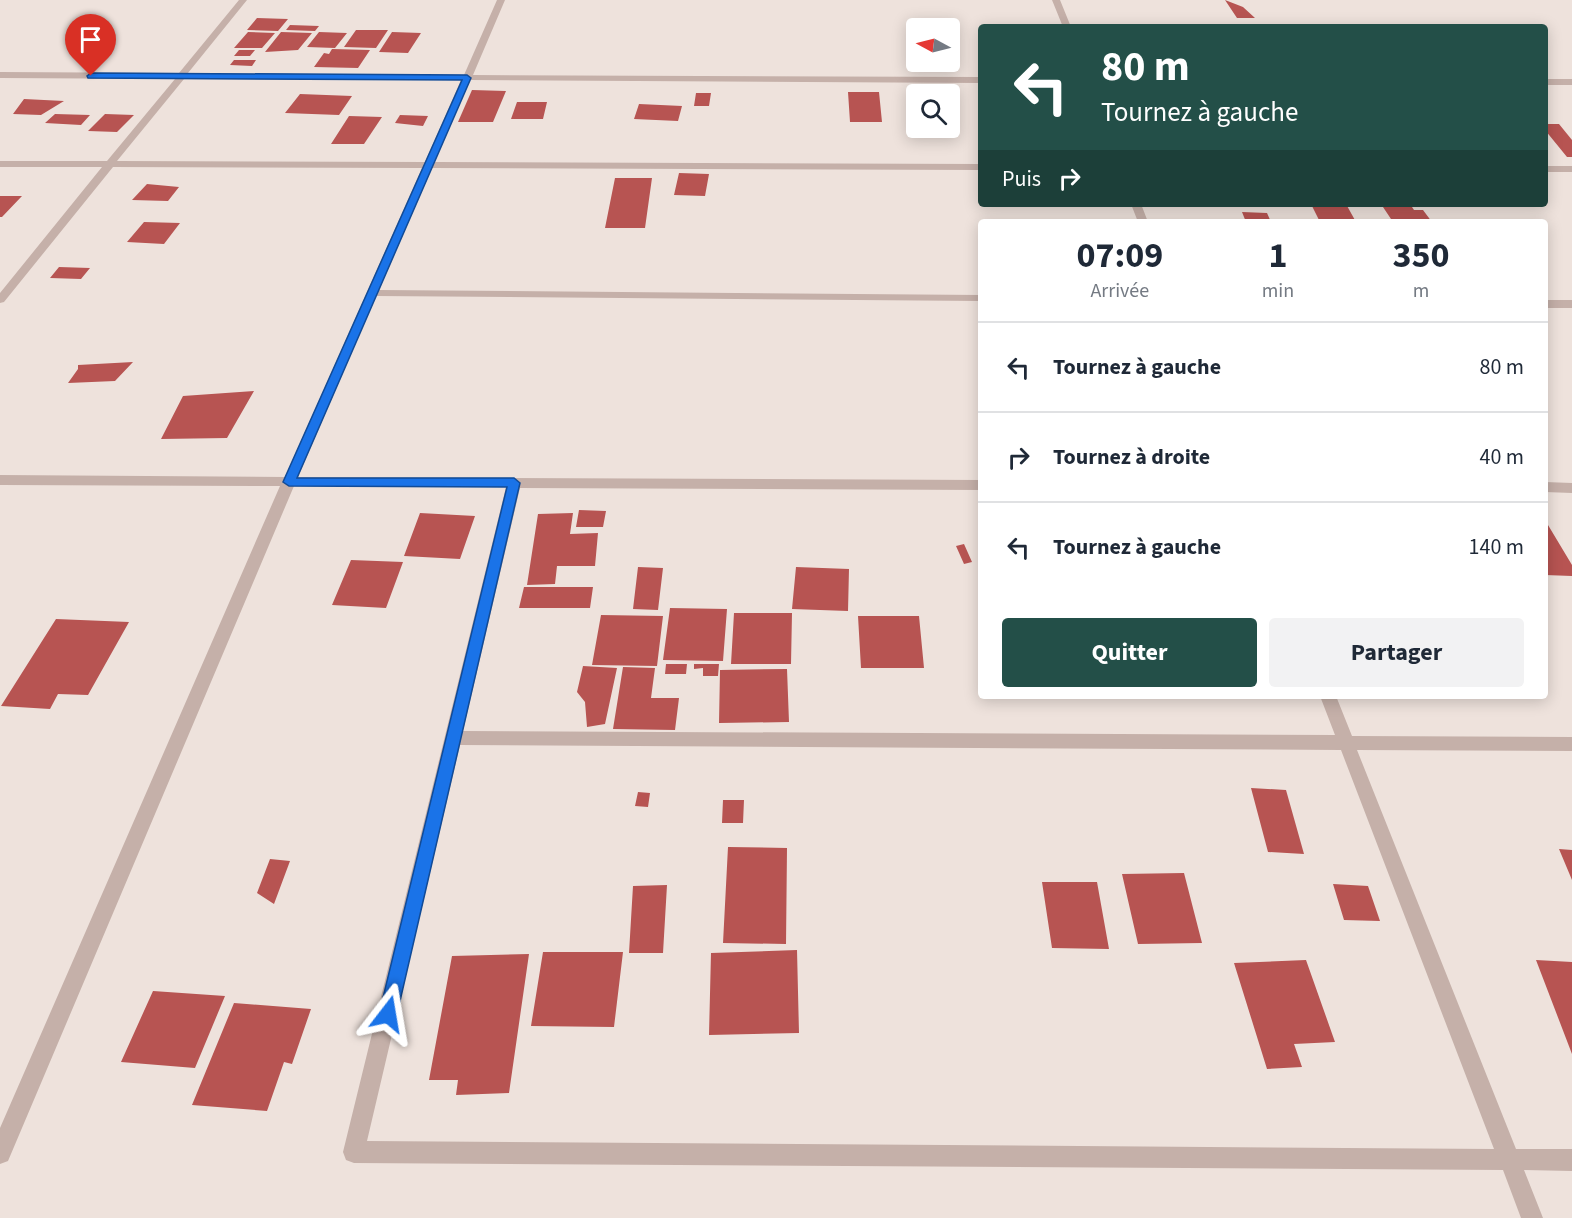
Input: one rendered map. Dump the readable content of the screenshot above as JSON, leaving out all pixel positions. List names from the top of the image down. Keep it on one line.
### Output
{"north":"left","page":{"turn":["80 m","Tournez à gauche"],"then":"Puis","eta":["07:09","Arrivée","1","min","350","m"],"list":[{"name":"Tournez à gauche","value":"80 m"},{"name":"Tournez à droite","value":"40 m"},{"name":"Tournez à gauche","value":"140 m"}],"buttons":["Quitter","Partager"]}}
